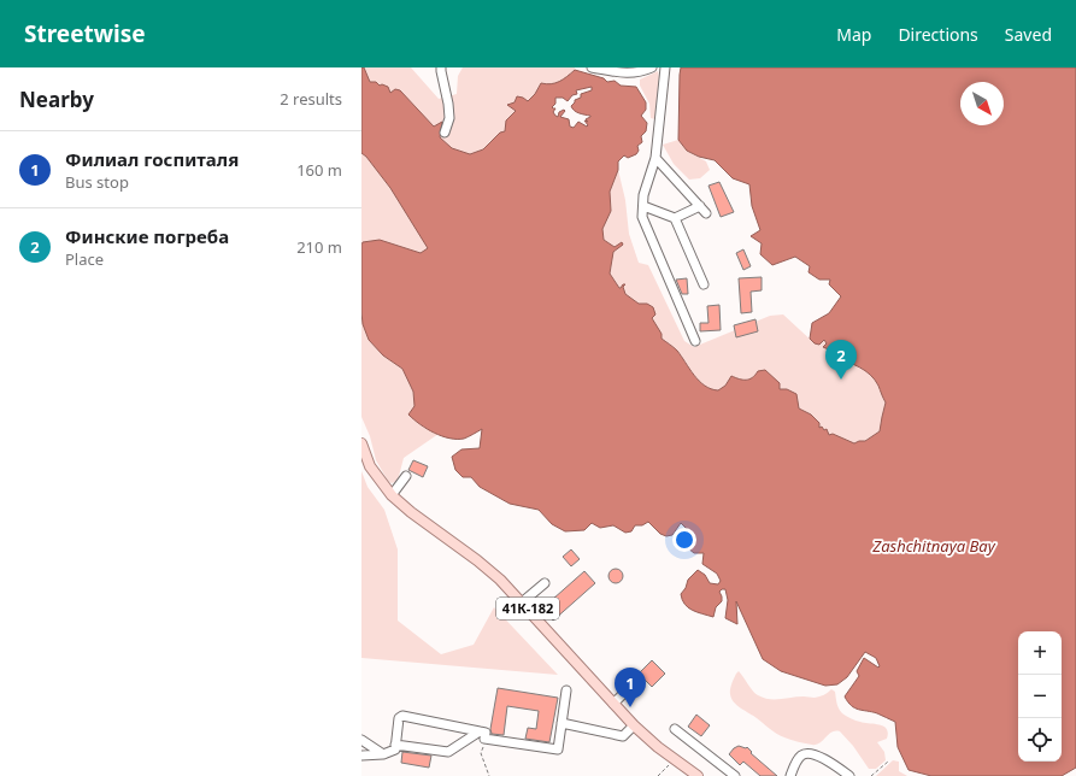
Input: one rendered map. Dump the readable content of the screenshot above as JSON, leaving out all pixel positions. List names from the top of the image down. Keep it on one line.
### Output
{"streets":{"main road":["41К-182"]},"water":["Zashchitnaya Bay"],"north":"bottom right","page":{"header":"Streetwise","nav":["Map","Directions","Saved"],"heading":["Nearby","2 results"],"list":[{"mark":"1","name":"Филиал госпиталя","note":"Bus stop","value":"160 m"},{"mark":"2","name":"Финские погреба","note":"Place","value":"210 m"}],"pins":["2","1"],"map_buttons":["+","−"]}}
